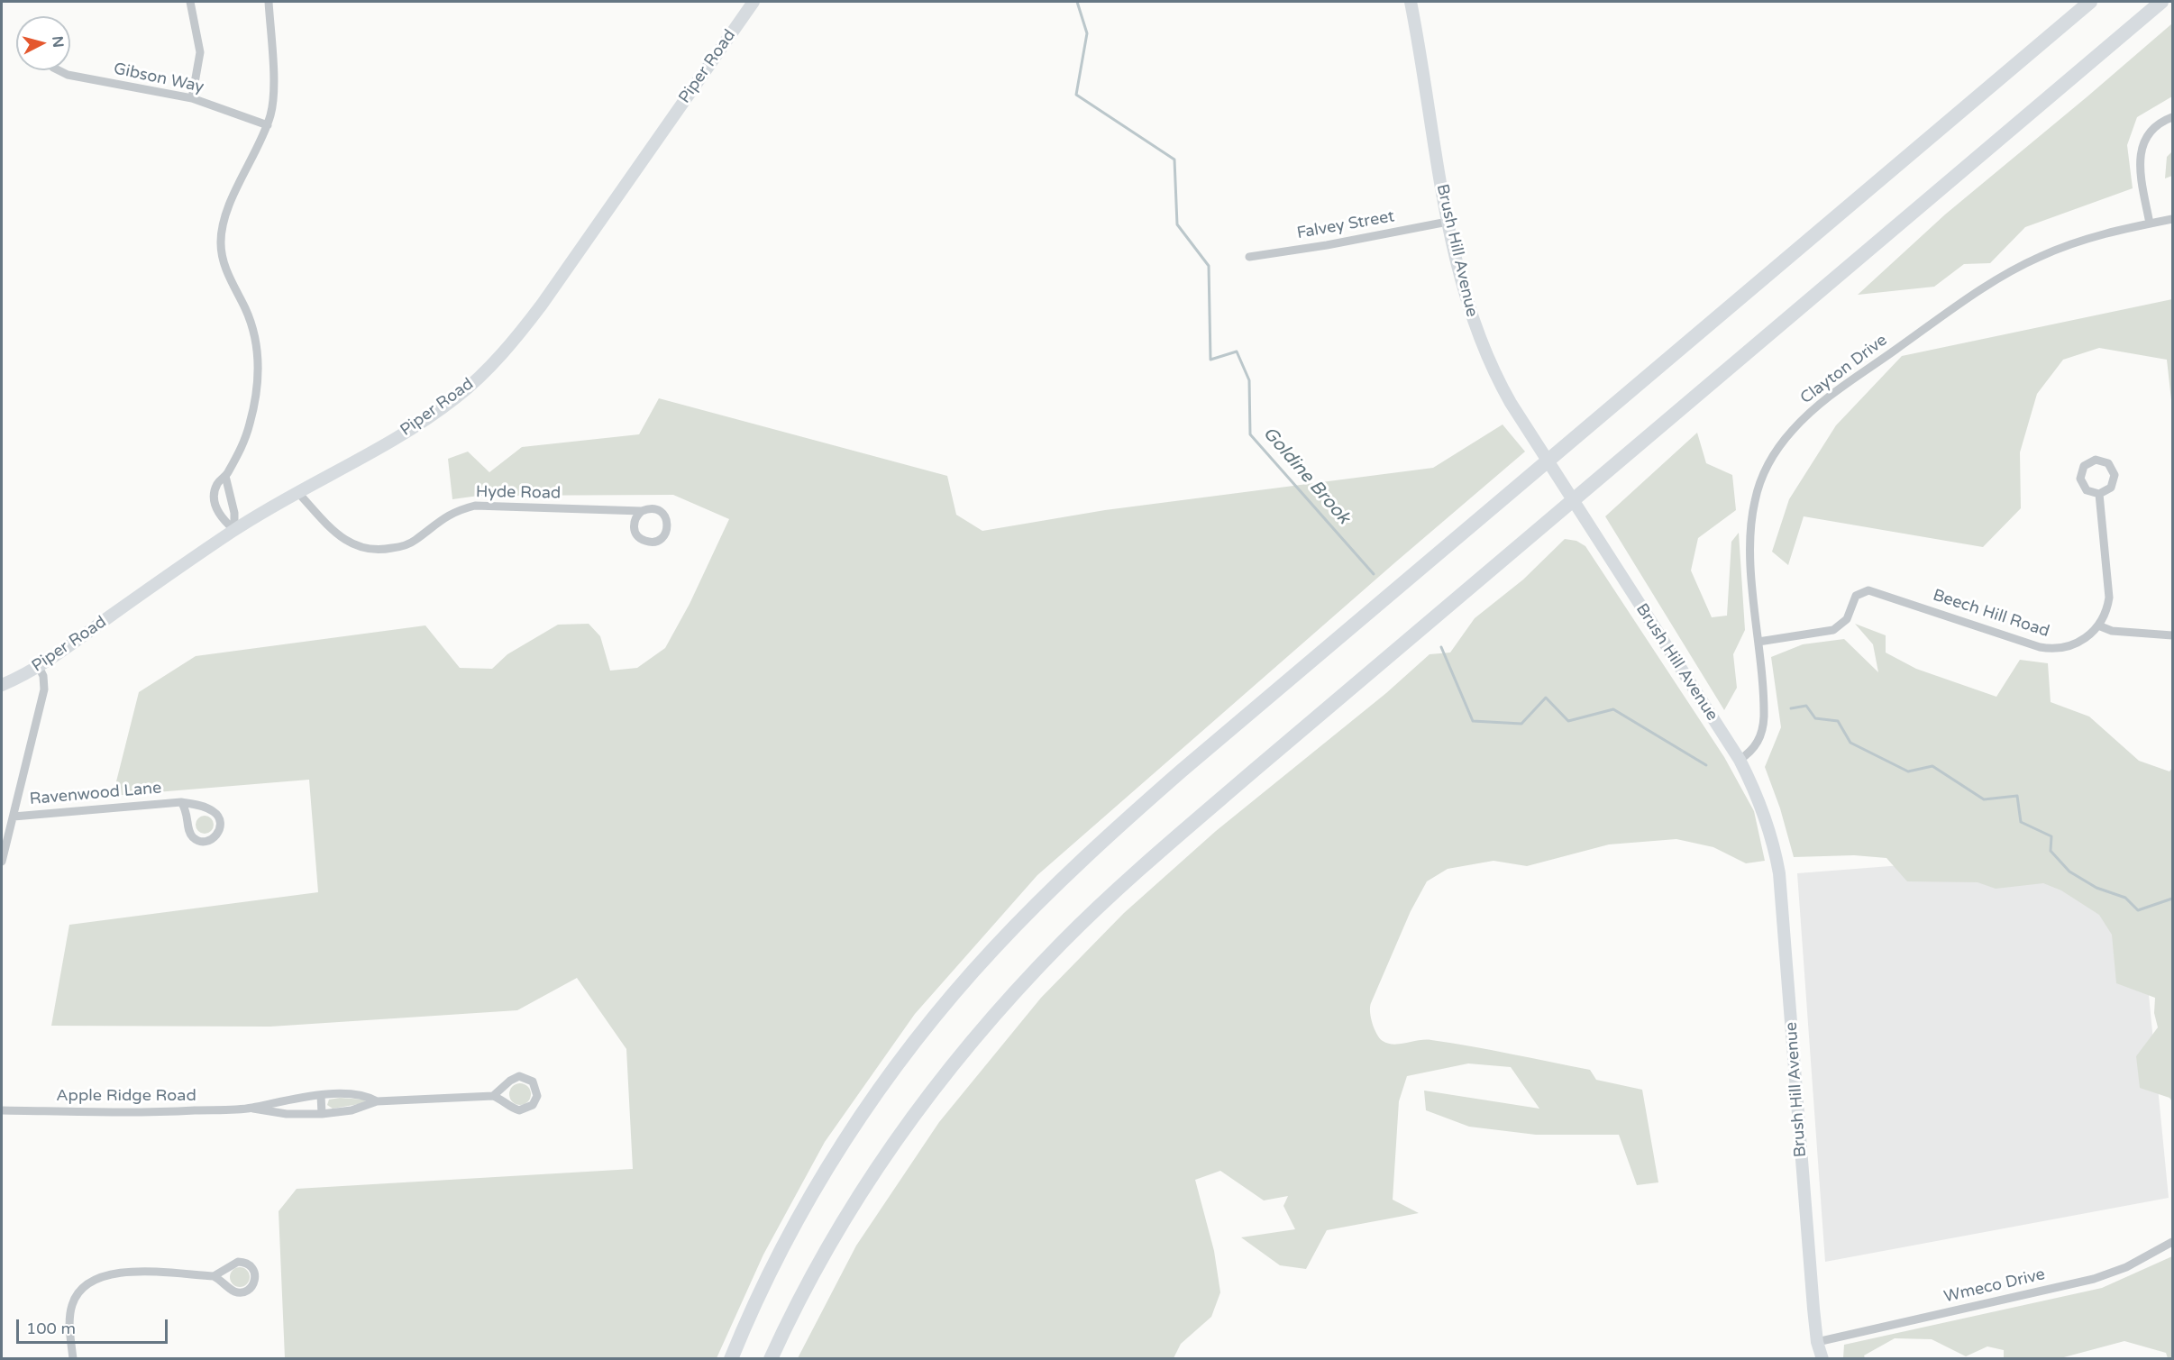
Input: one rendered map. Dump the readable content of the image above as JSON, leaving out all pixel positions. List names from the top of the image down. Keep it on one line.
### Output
{"streets":{"street":["Piper Road","Gibson Way","Falvey Street","Brush Hill Avenue","Clayton Drive","Hyde Road","Beech Hill Road","Ravenwood Lane","Apple Ridge Road","Wmeco Drive"]},"crossings":[["Piper Road","Hyde Road"],["Falvey Street","Brush Hill Avenue"],["Brush Hill Avenue","Clayton Drive"],["Brush Hill Avenue","Wmeco Drive"],["Clayton Drive","Beech Hill Road"]],"water":["Goldine Brook"],"scale_bar":"100 m","north":"right"}
